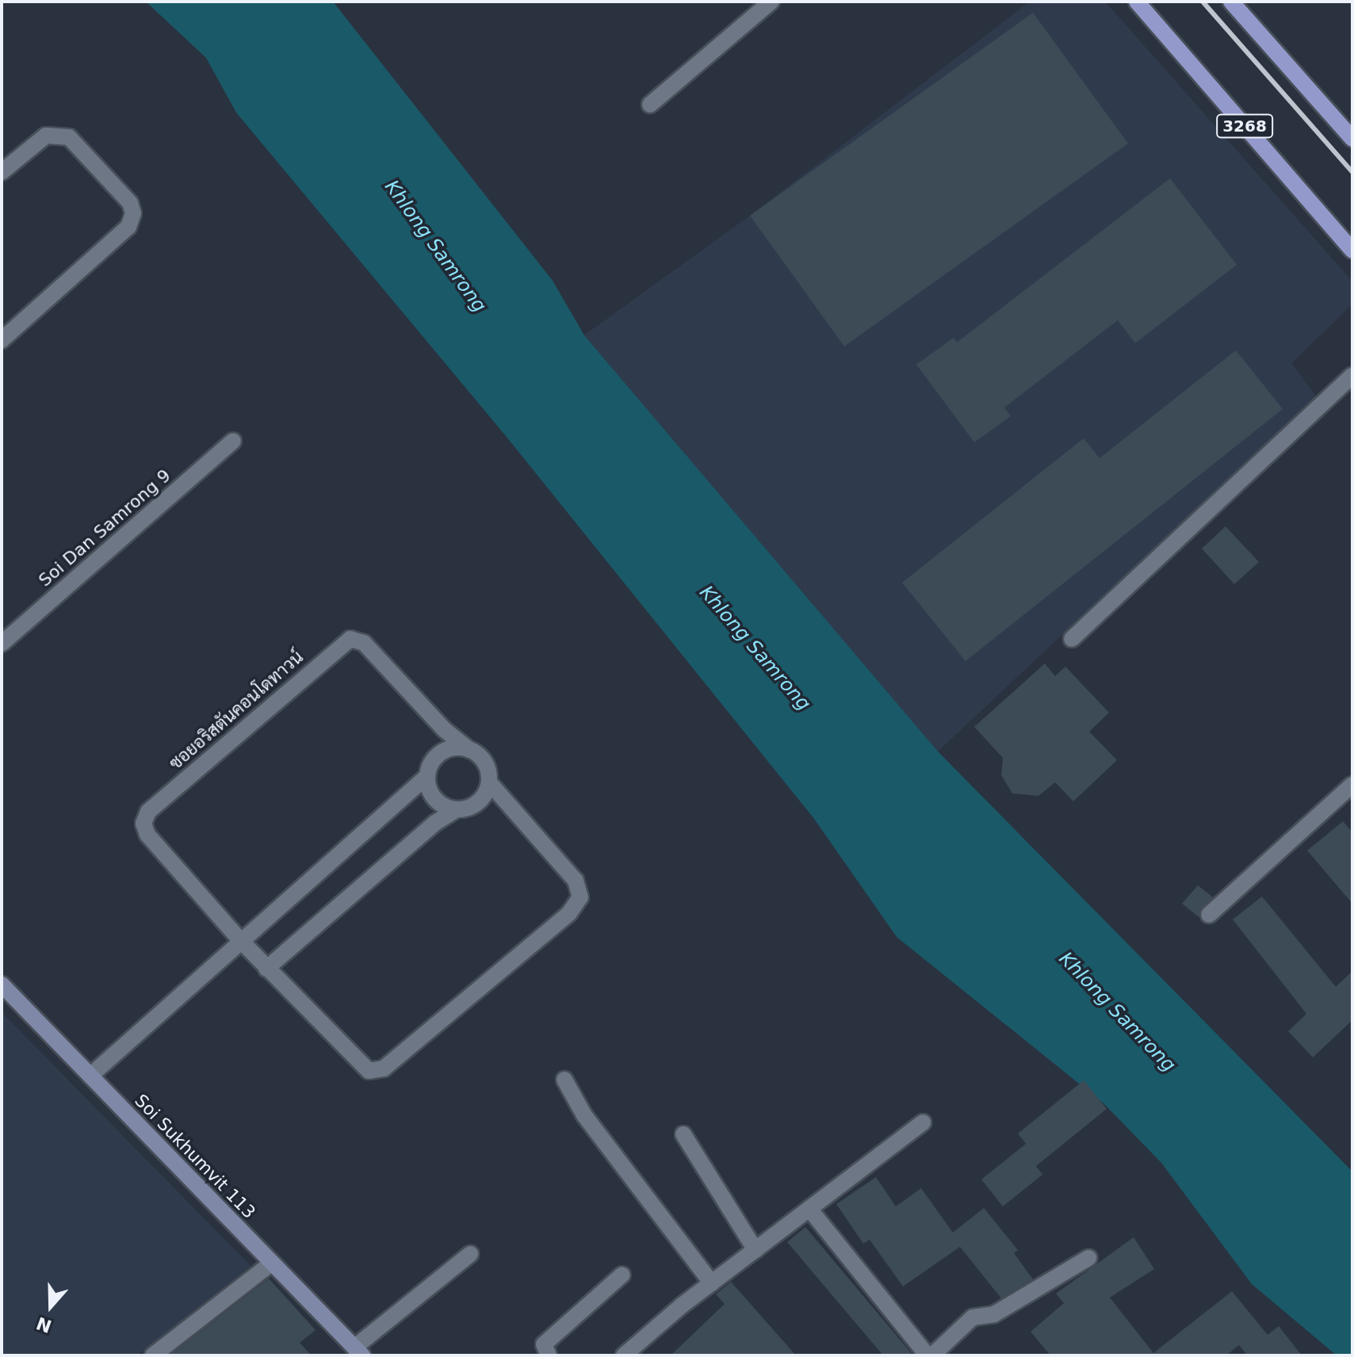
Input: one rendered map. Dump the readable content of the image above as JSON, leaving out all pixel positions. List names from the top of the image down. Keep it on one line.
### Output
{"streets":{"main road":["3268","Soi Sukhumvit 113"],"street":["Soi Dan Samrong 9","ซอยอริสตันคอนโดทาวน์"]},"water":["Khlong Samrong"],"north":"bottom"}
